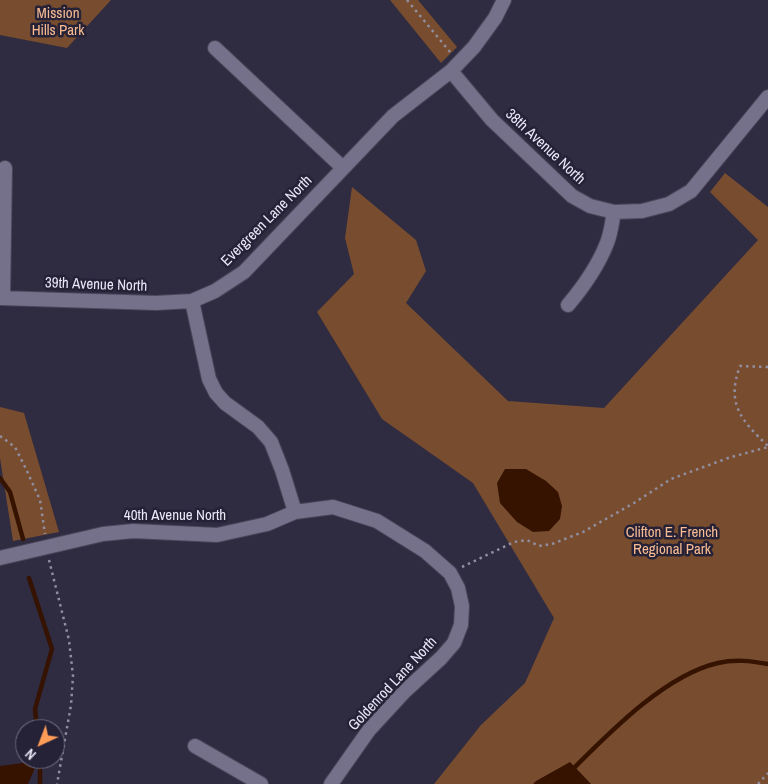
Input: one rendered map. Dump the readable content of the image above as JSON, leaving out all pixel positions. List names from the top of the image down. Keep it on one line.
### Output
{"streets":{"street":["38th Avenue North","Evergreen Lane North","39th Avenue North","40th Avenue North","Goldenrod Lane North"]},"crossings":[["38th Avenue North","Evergreen Lane North"],["Evergreen Lane North","39th Avenue North"],["40th Avenue North","Goldenrod Lane North"]],"parks":["Mission Hills Park","Clifton E. French Regional Park"],"north":"bottom left"}
